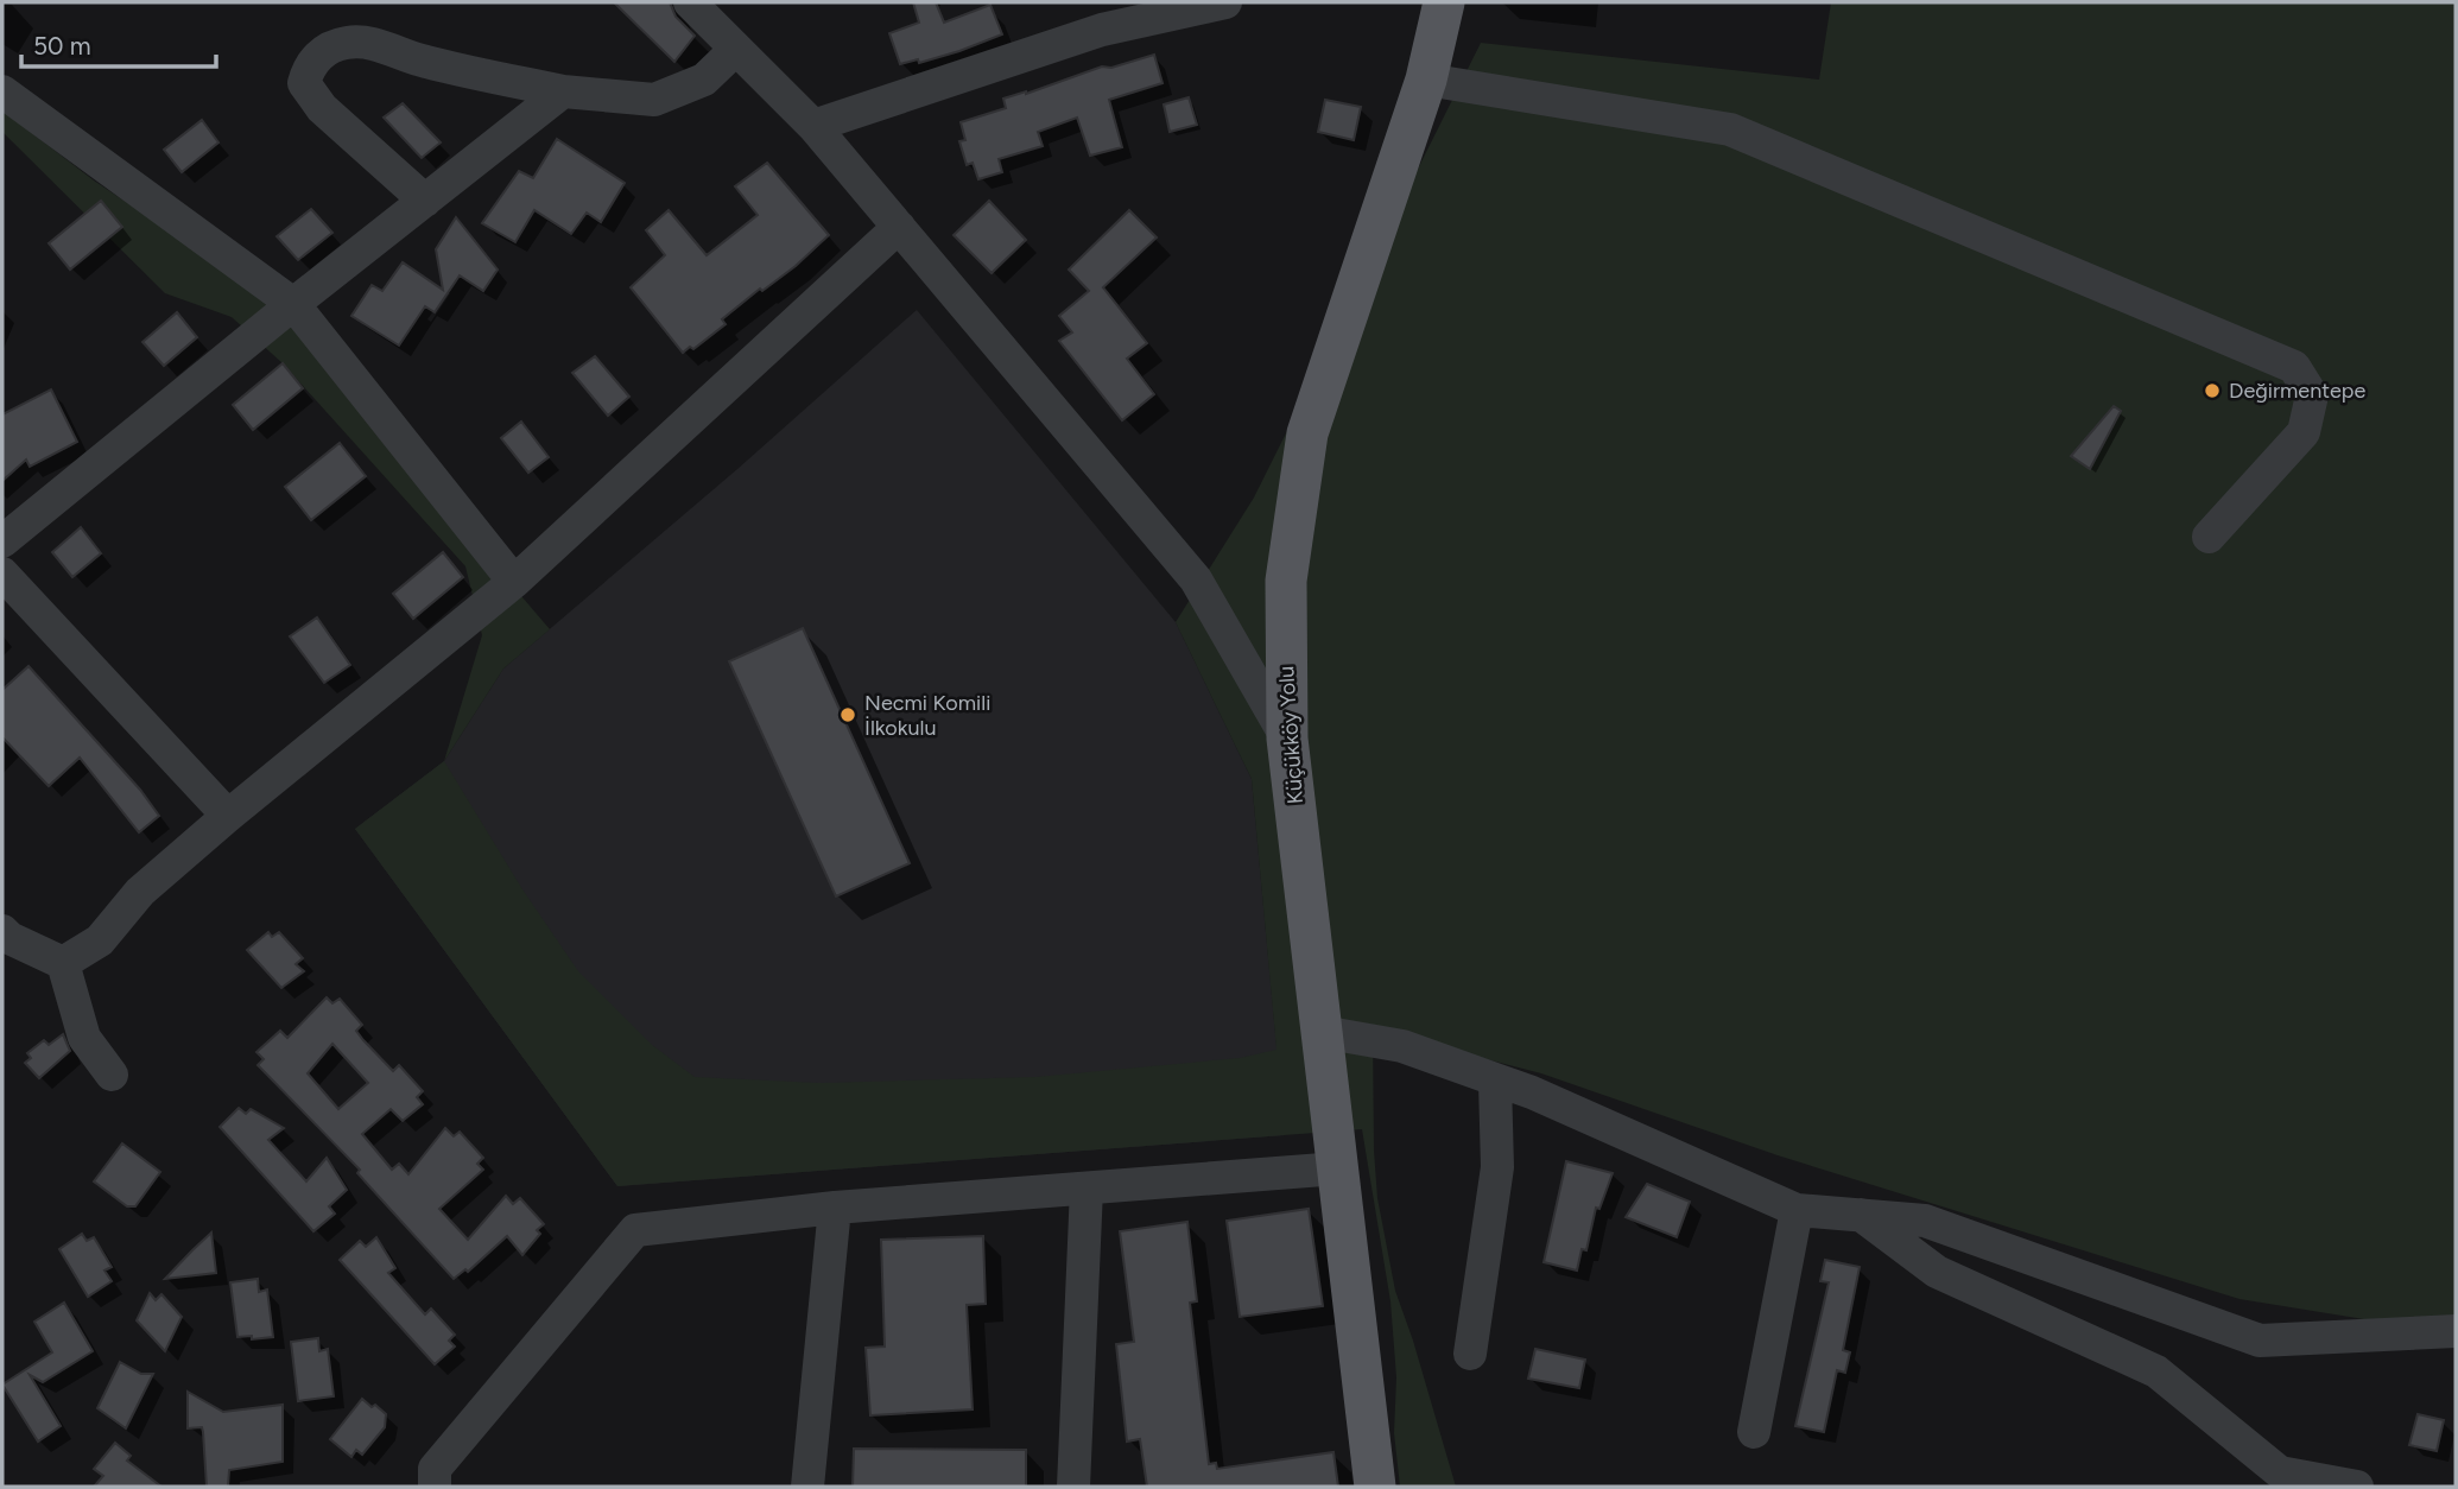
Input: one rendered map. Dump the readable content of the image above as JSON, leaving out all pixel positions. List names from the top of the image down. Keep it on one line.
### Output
{"streets":{"main road":["Küçükköy Yolu"]},"places":["Değirmentepe","Necmi Komili İlkokulu"],"scale_bar":"50 m"}
